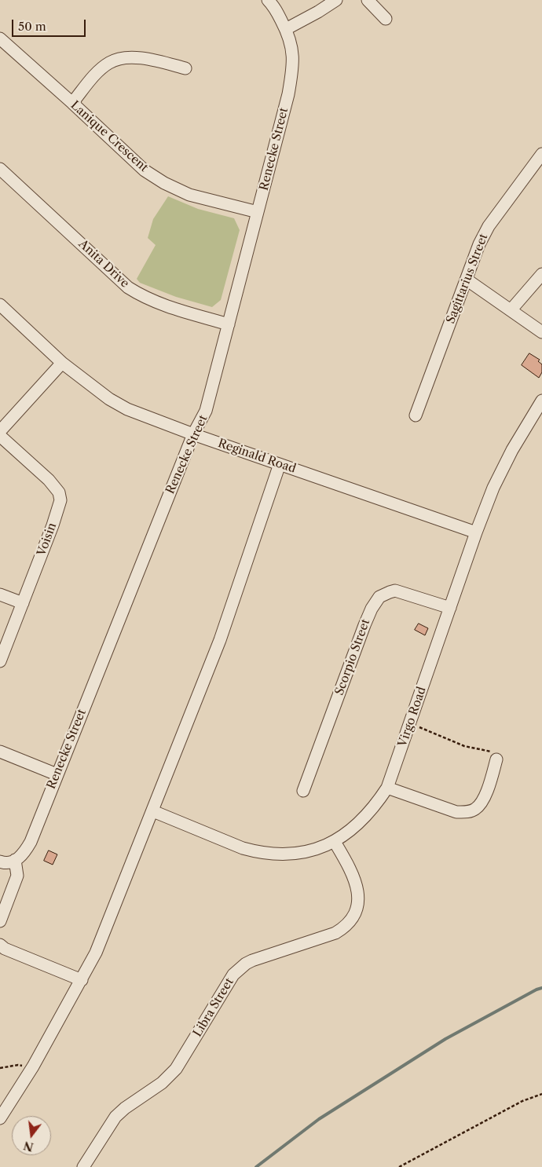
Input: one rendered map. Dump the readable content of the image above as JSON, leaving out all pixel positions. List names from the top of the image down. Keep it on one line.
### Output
{"streets":{"street":["Lanique Crescent","Renecke Street","Anita Drive","Sagittarius Street","Reginald Road","Voisin","Scorpio Street","Virgo Road","Libra Street"]},"crossings":[["Lanique Crescent","Renecke Street"],["Renecke Street","Anita Drive"],["Renecke Street","Reginald Road"],["Reginald Road","Virgo Road"],["Scorpio Street","Virgo Road"],["Virgo Road","Libra Street"]],"scale_bar":"50 m","north":"bottom"}
